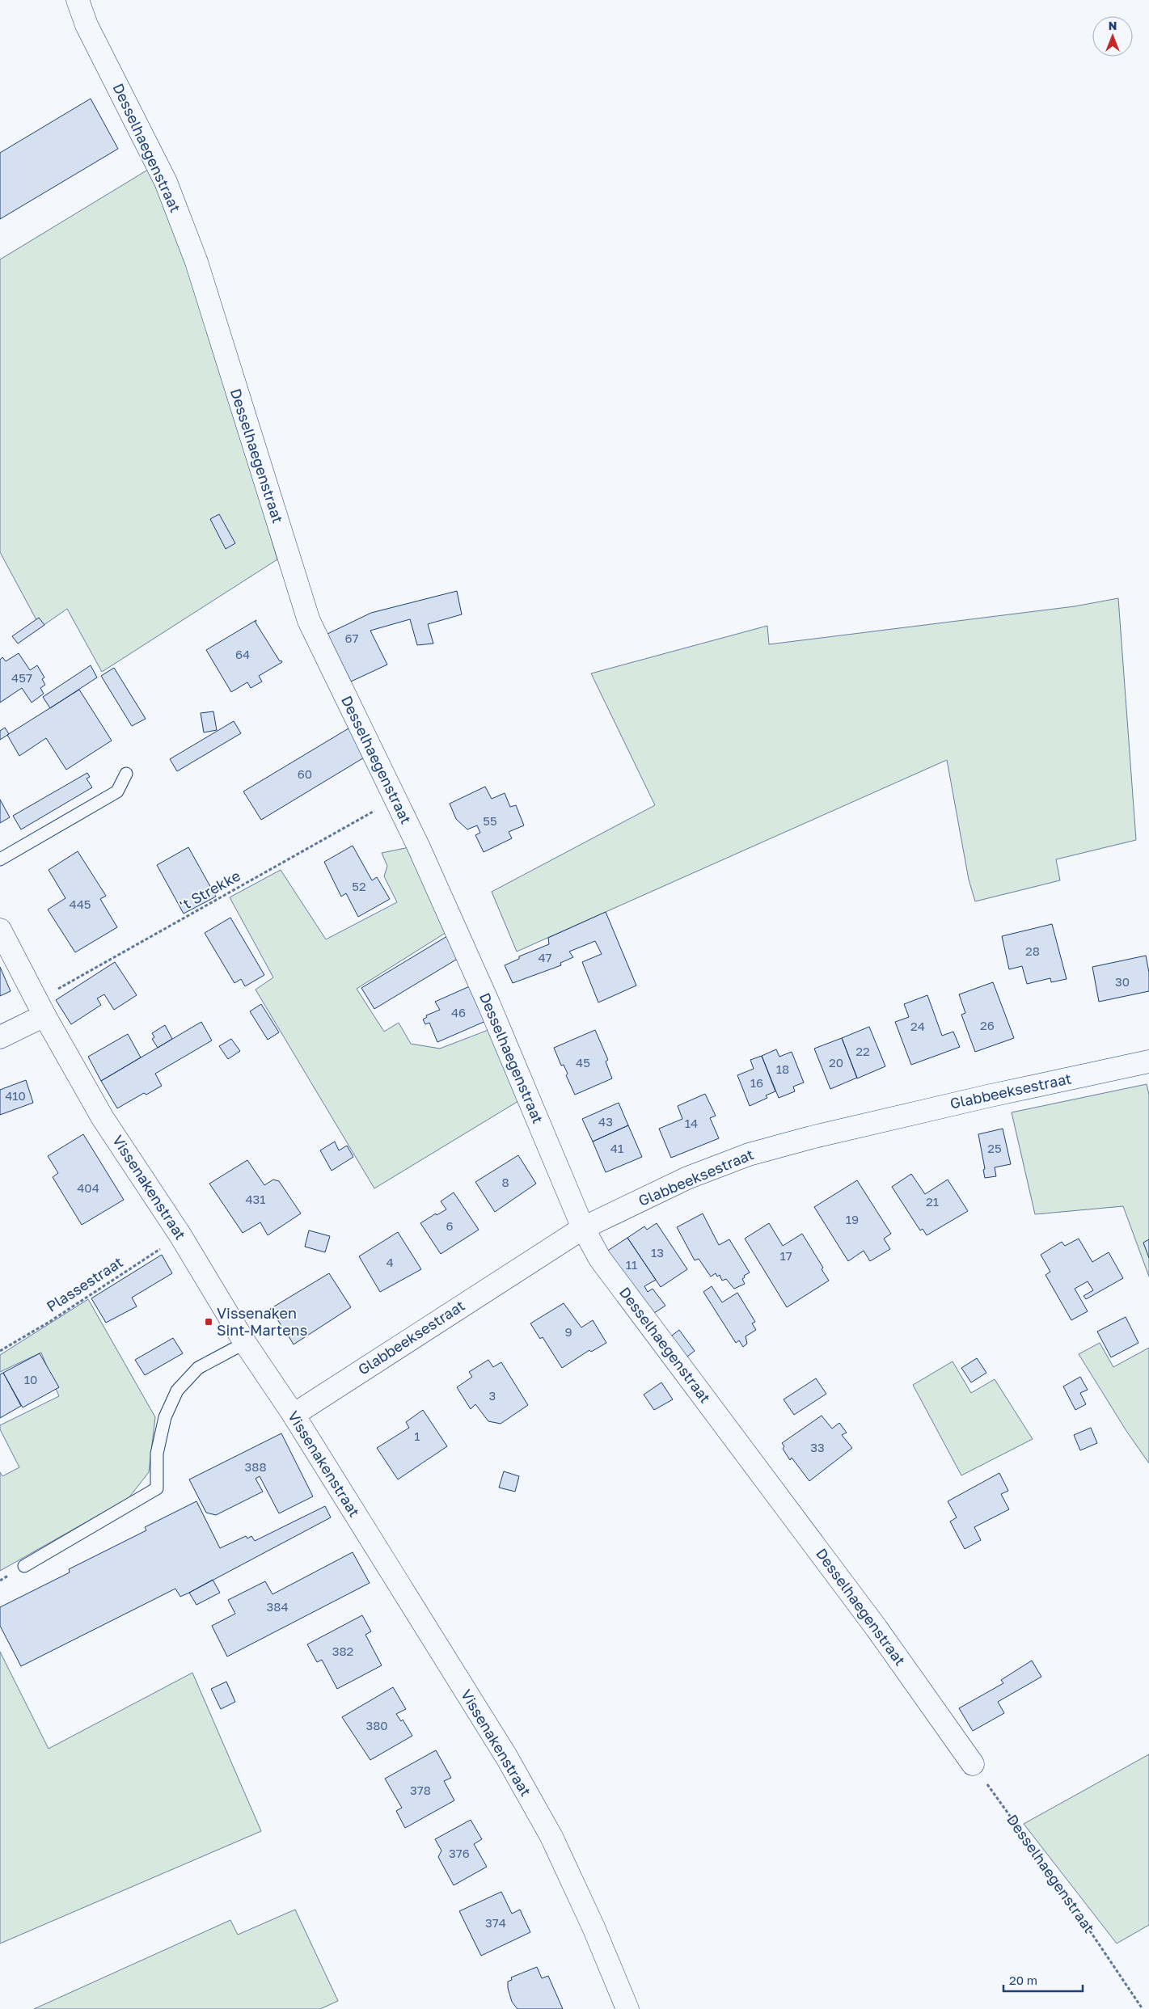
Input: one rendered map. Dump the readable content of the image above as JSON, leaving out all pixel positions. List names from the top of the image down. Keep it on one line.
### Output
{"streets":{"street":["Desselhaegenstraat","Glabbeeksestraat","Vissenakenstraat"],"path":["'t Strekke","Plassestraat"]},"crossings":[["Desselhaegenstraat","'t Strekke"],["Desselhaegenstraat","Glabbeeksestraat"],["'t Strekke","Vissenakenstraat"],["Glabbeeksestraat","Vissenakenstraat"],["Vissenakenstraat","Plassestraat"]],"places":{"transit":["Vissenaken Sint-Martens"]},"house_numbers":["67","64","457","60","55","52","445","28","47","30","46","26","24","22","45","20","18","16","410","43","14","41","25","8","404","431","21","19","6","13","17","4","11","9","10","3","1","33","388","384","382","380","378","376","374"],"scale_bar":"20 m","north":"top"}
